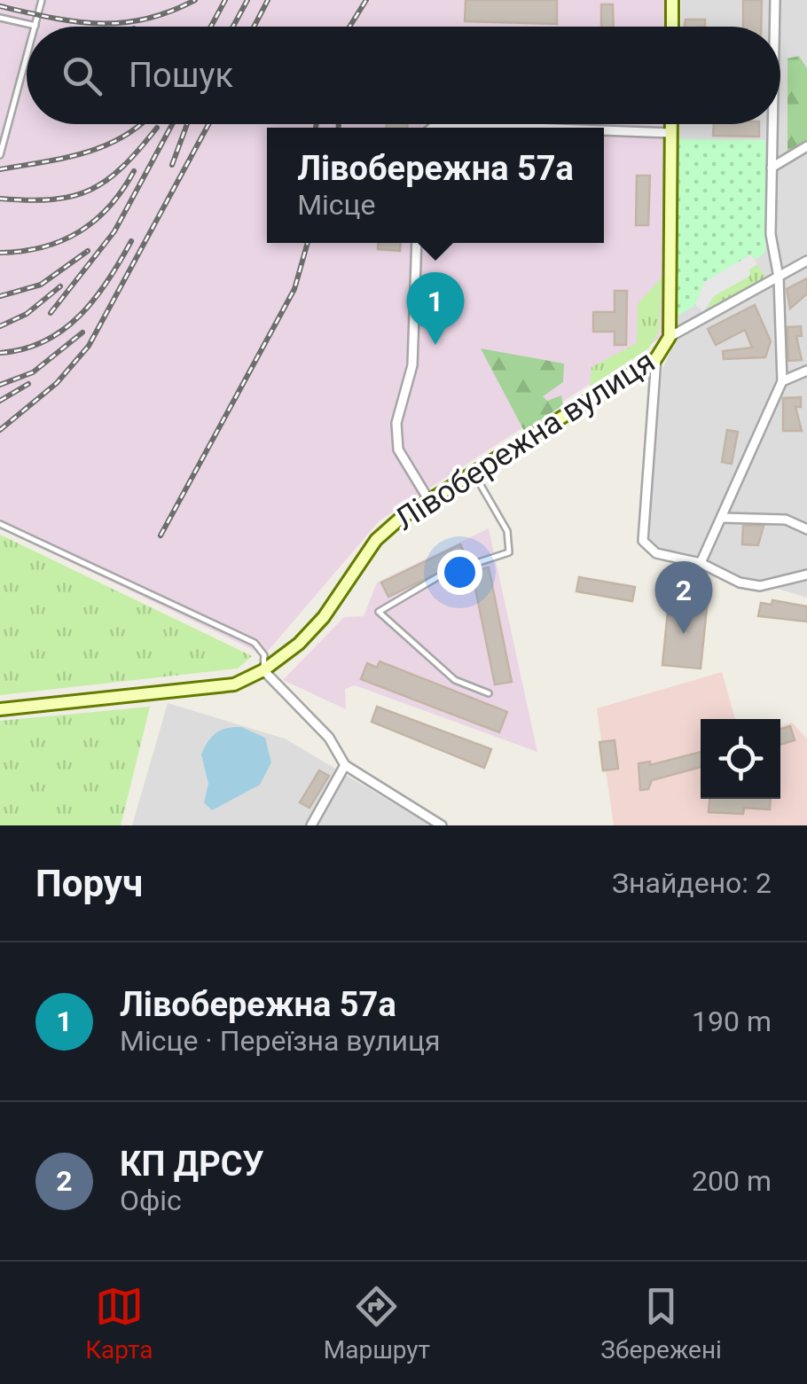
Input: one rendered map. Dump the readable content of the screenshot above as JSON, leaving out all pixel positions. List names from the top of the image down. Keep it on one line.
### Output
{"streets":{"main road":["Лівобережна вулиця"]},"page":{"search":"Пошук","popup":["Лівобережна 57а","Місце"],"pins":["1","2"],"heading":["Поруч","Знайдено: 2"],"list":[{"mark":"1","name":"Лівобережна 57а","note":"Місце · Переїзна вулиця","value":"190 m"},{"mark":"2","name":"КП ДРСУ","note":"Офіс","value":"200 m"}],"nav":["Карта","Маршрут","Збережені"]}}
